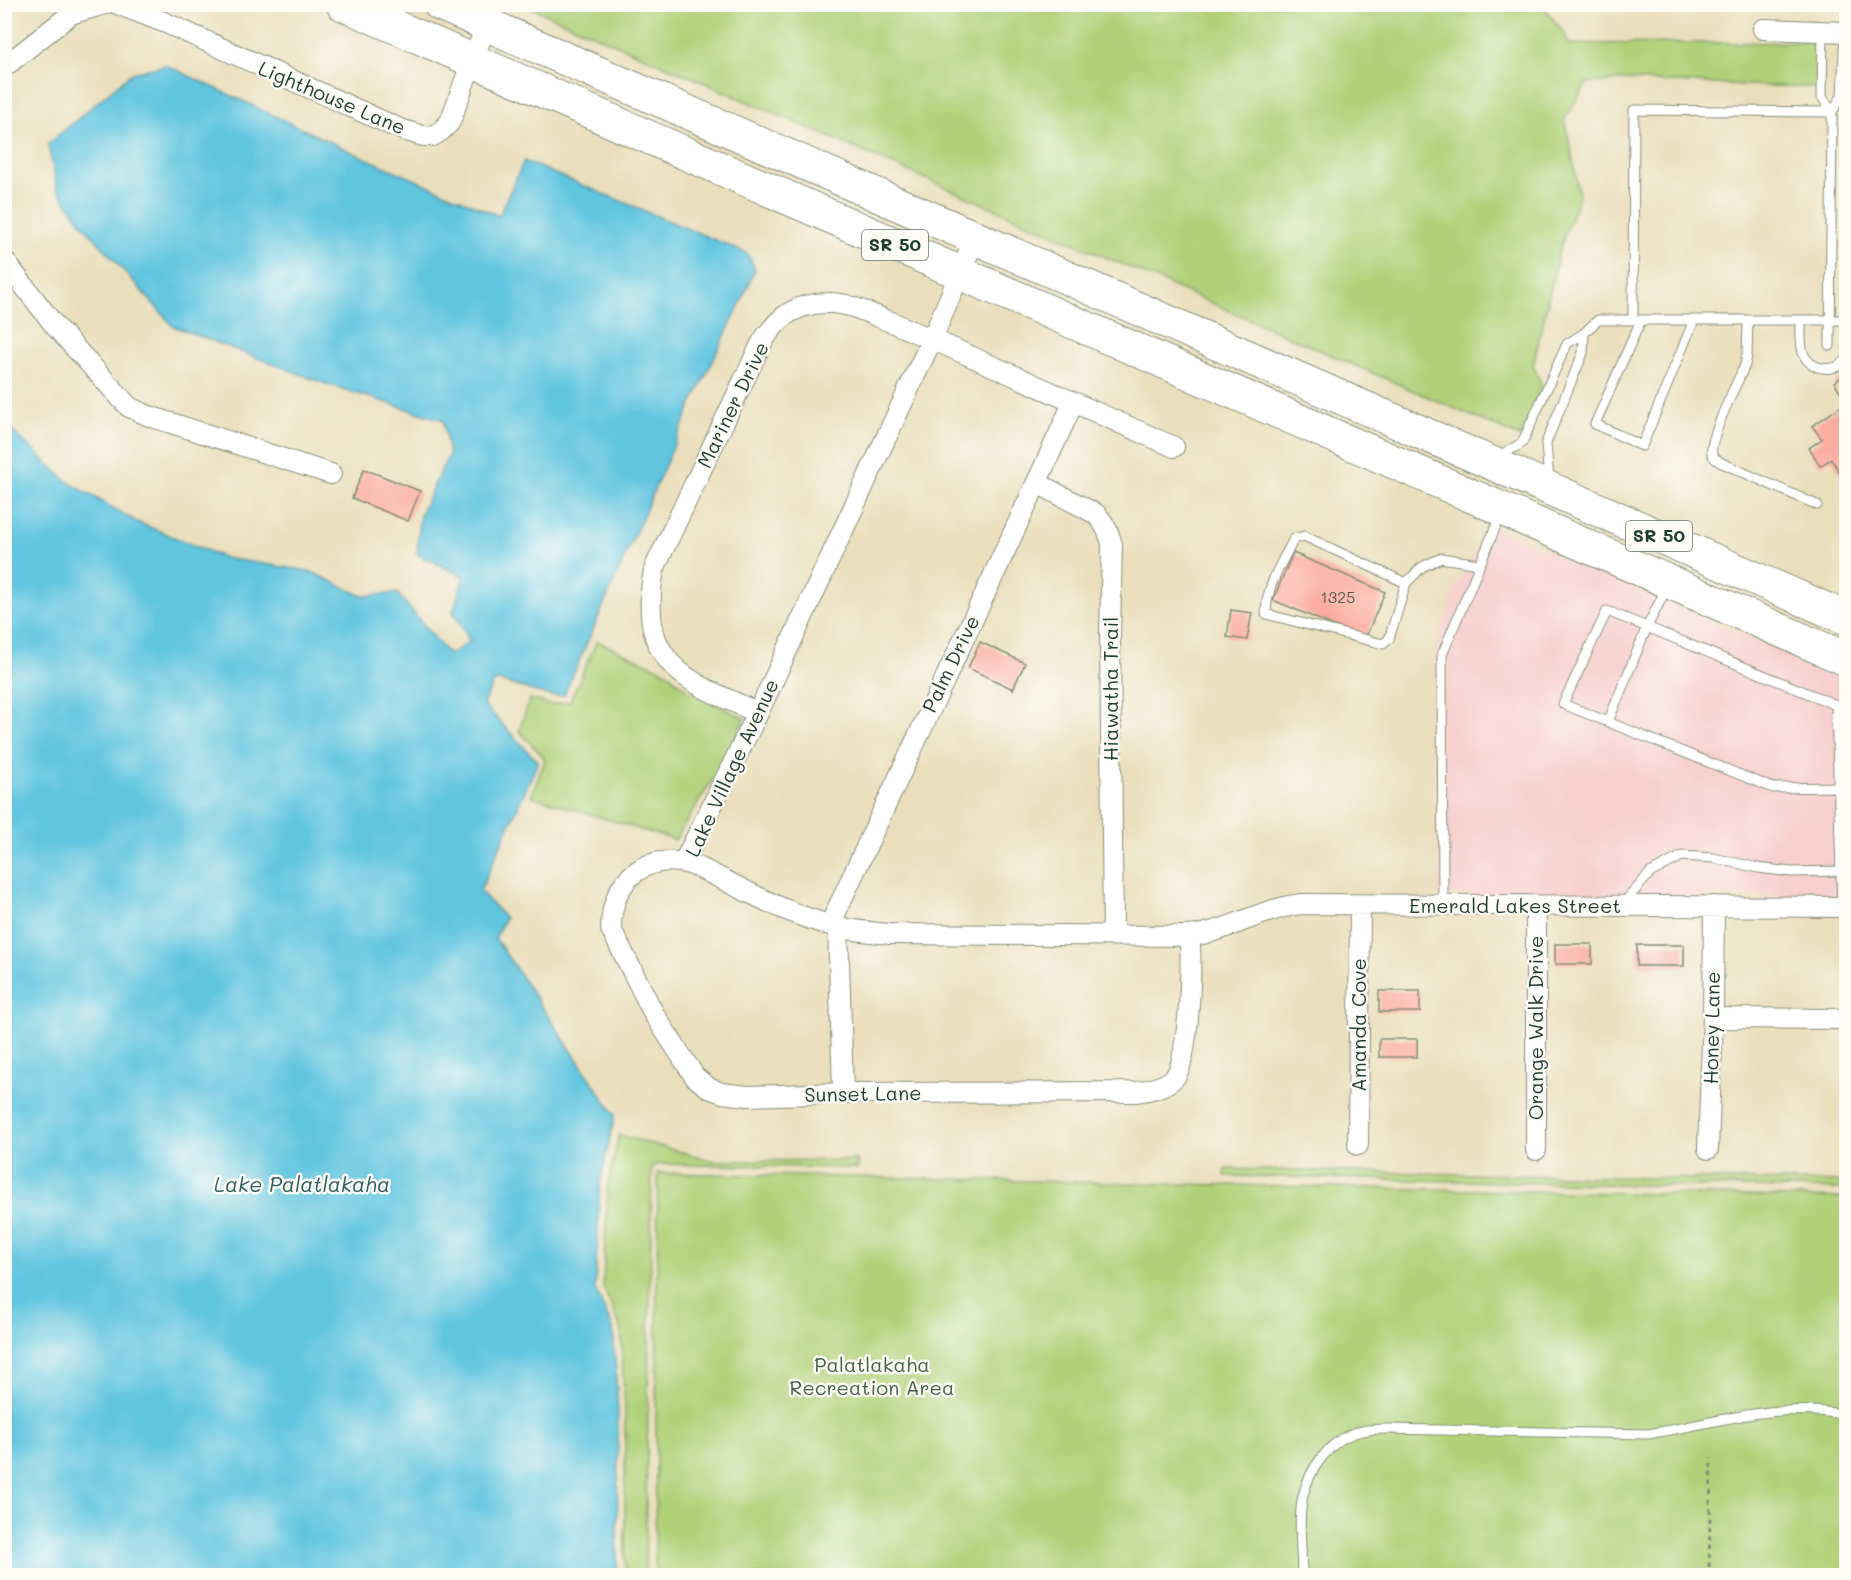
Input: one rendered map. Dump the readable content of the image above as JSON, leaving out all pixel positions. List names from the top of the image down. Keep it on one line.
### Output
{"streets":{"highway":["SR 50"],"street":["Lighthouse Lane","Mariner Drive","Palm Drive","Hiawatha Trail","Lake Village Avenue","Emerald Lakes Street","Amanda Cove","Orange Walk Drive","Honey Lane","Sunset Lane"]},"crossings":[["Lighthouse Lane","SR 50"],["SR 50","Lake Village Avenue"],["Mariner Drive","Palm Drive"],["Mariner Drive","Lake Village Avenue"],["Palm Drive","Hiawatha Trail"],["Palm Drive","Lake Village Avenue"],["Palm Drive","Sunset Lane"],["Hiawatha Trail","Lake Village Avenue"],["Lake Village Avenue","Emerald Lakes Street"],["Lake Village Avenue","Sunset Lane"],["Emerald Lakes Street","Amanda Cove"],["Emerald Lakes Street","Orange Walk Drive"],["Emerald Lakes Street","Honey Lane"],["Emerald Lakes Street","Sunset Lane"]],"water":["Lake Palatlakaha"],"parks":["Palatlakaha Recreation Area"],"house_numbers":["1325"]}
